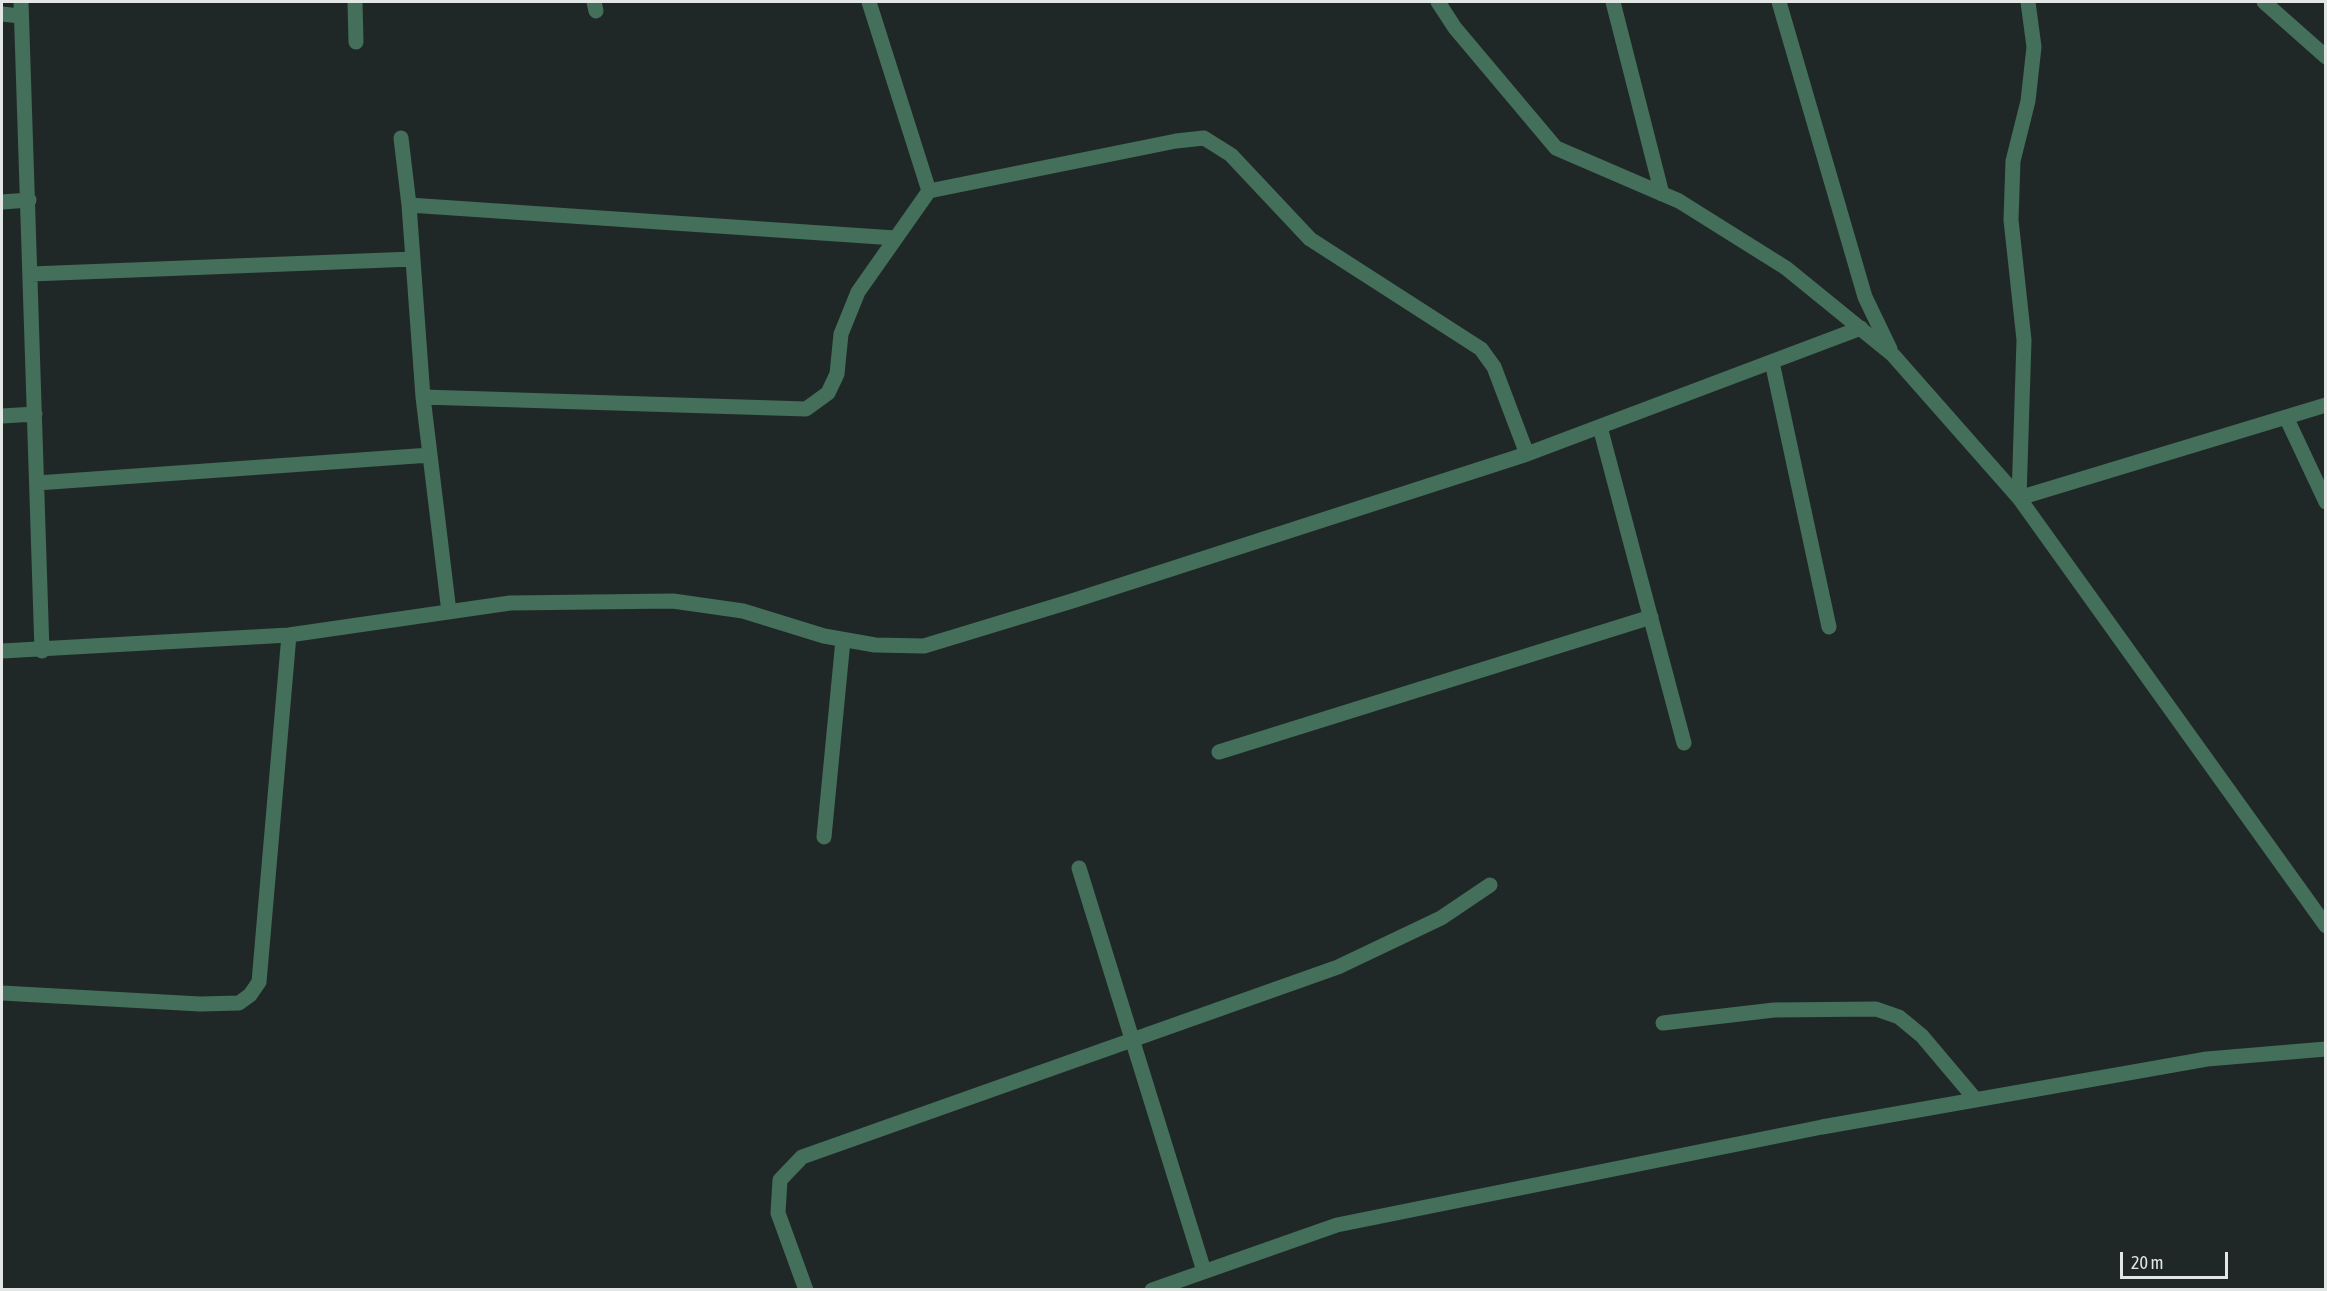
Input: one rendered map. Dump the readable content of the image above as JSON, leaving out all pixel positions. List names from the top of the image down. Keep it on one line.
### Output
{"scale_bar":"20 m"}
